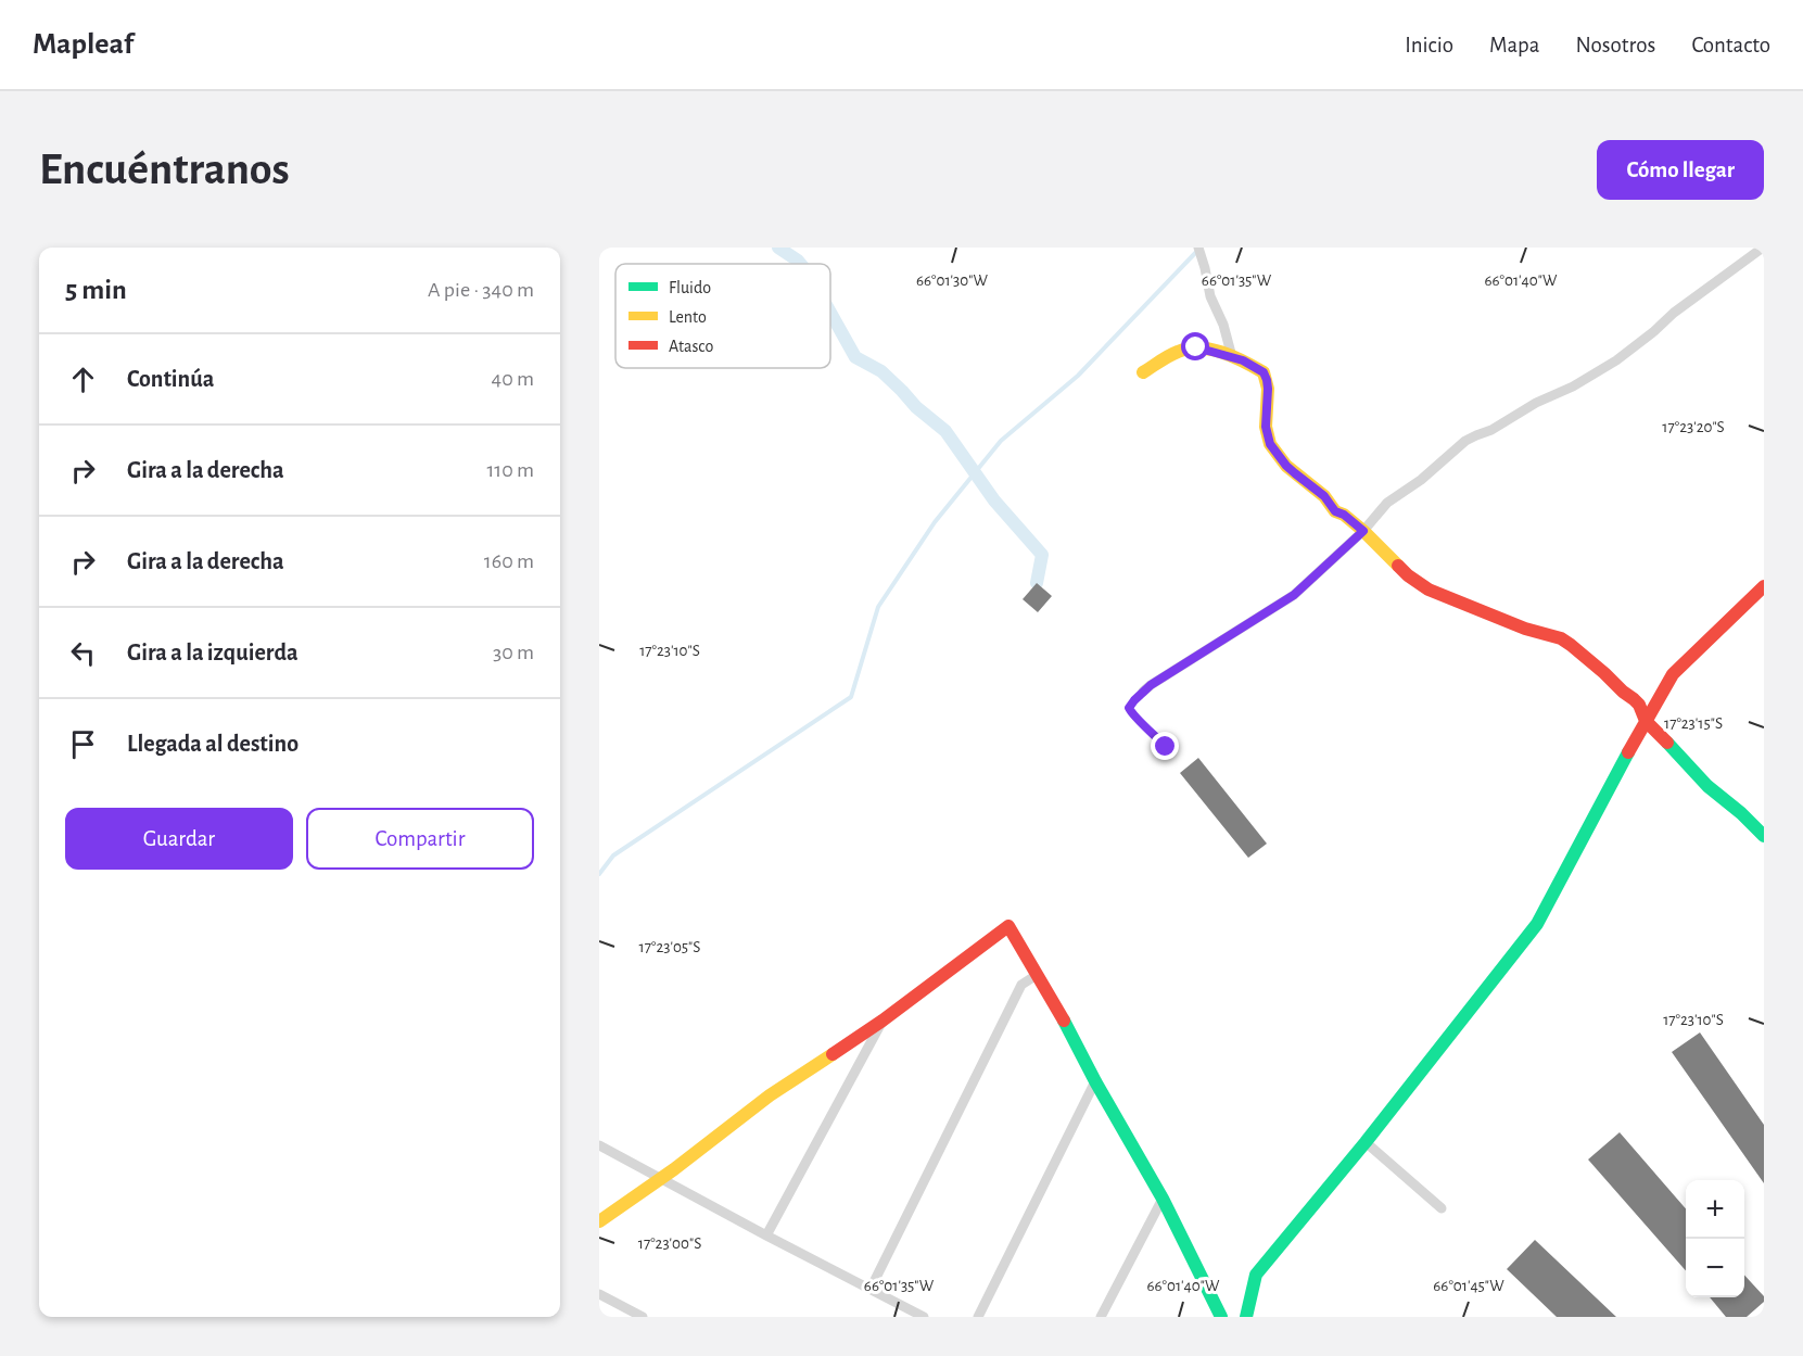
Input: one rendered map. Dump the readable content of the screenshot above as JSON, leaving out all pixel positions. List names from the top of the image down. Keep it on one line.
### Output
{"legend":["Fluido","Lento","Atasco"],"page":{"header":"Mapleaf","nav":["Inicio","Mapa","Nosotros","Contacto"],"buttons":["Cómo llegar",["Guardar","Compartir"]],"title":"Encuéntranos","heading":["5 min","A pie · 340 m"],"list":[["Continúa","40 m"],["Gira a la derecha","110 m"],["Gira a la derecha","160 m"],["Gira a la izquierda","30 m"],"Llegada al destino"],"map_buttons":["+","−"]},"coordinates":["66°01'30\"W","66°01'35\"W","66°01'40\"W","17°23'20\"S","17°23'10\"S","17°23'15\"S","17°23'05\"S","17°23'00\"S","66°01'45\"W"]}
